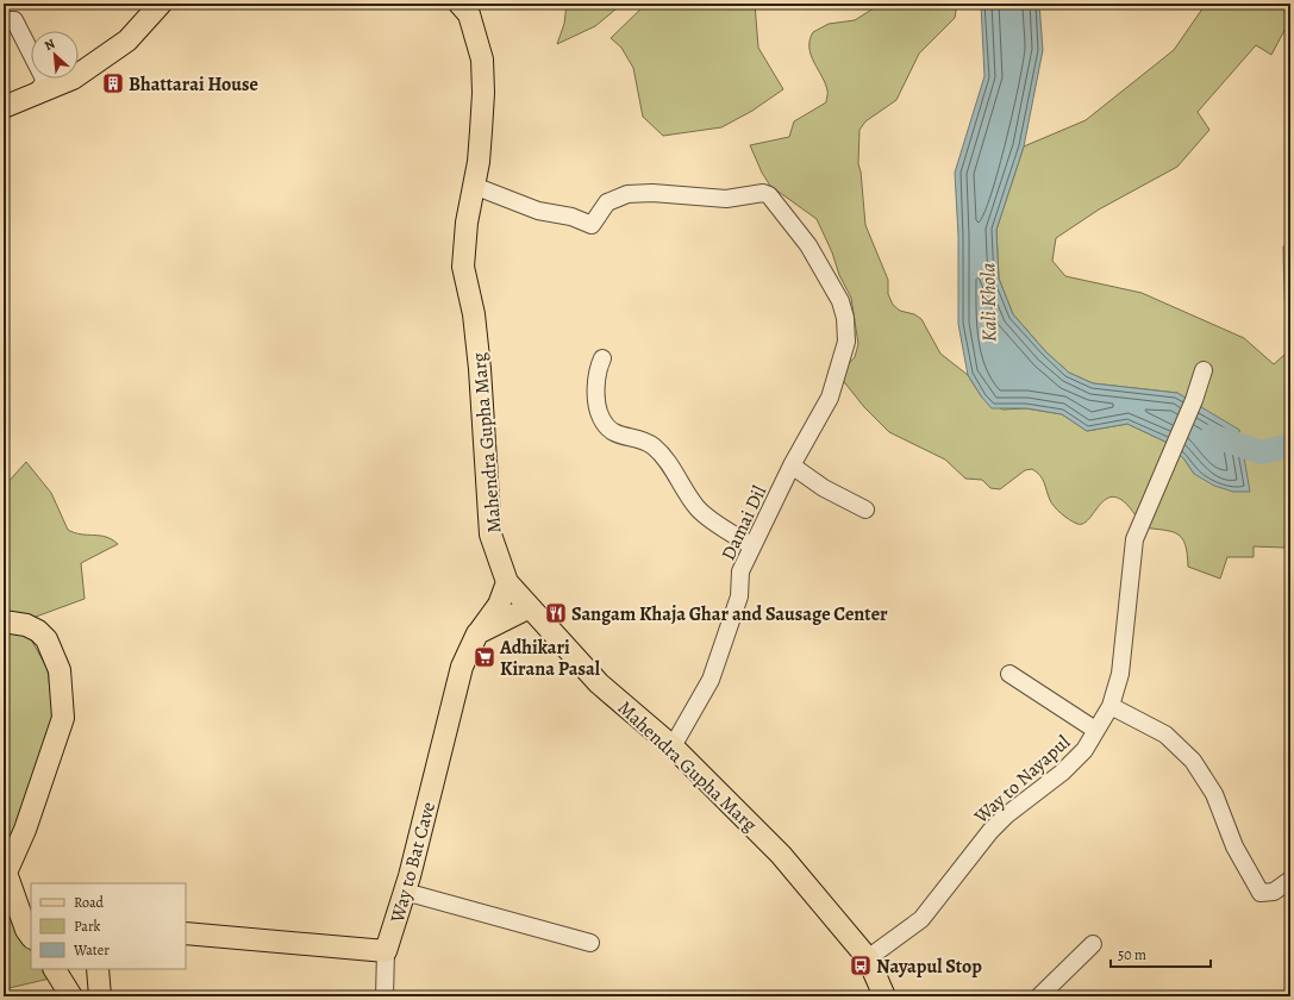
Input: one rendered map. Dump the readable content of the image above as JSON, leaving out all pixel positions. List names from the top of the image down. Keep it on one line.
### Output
{"streets":{"main road":["Mahendra Gupha Marg","Way to Bat Cave"],"street":["Damai Dil","Way to Nayapul"]},"crossings":[["Mahendra Gupha Marg","Damai Dil"],["Mahendra Gupha Marg","Way to Nayapul"],["Mahendra Gupha Marg","Way to Bat Cave"]],"water":["Kali Khola"],"places":{"building":["Bhattarai House"],"restaurant":["Sangam Khaja Ghar and Sausage Center"],"supermarket":["Adhikari Kirana Pasal"],"bus stop":["Nayapul Stop"]},"legend":["Road","Park","Water"],"scale_bar":"50 m","north":"top left"}
